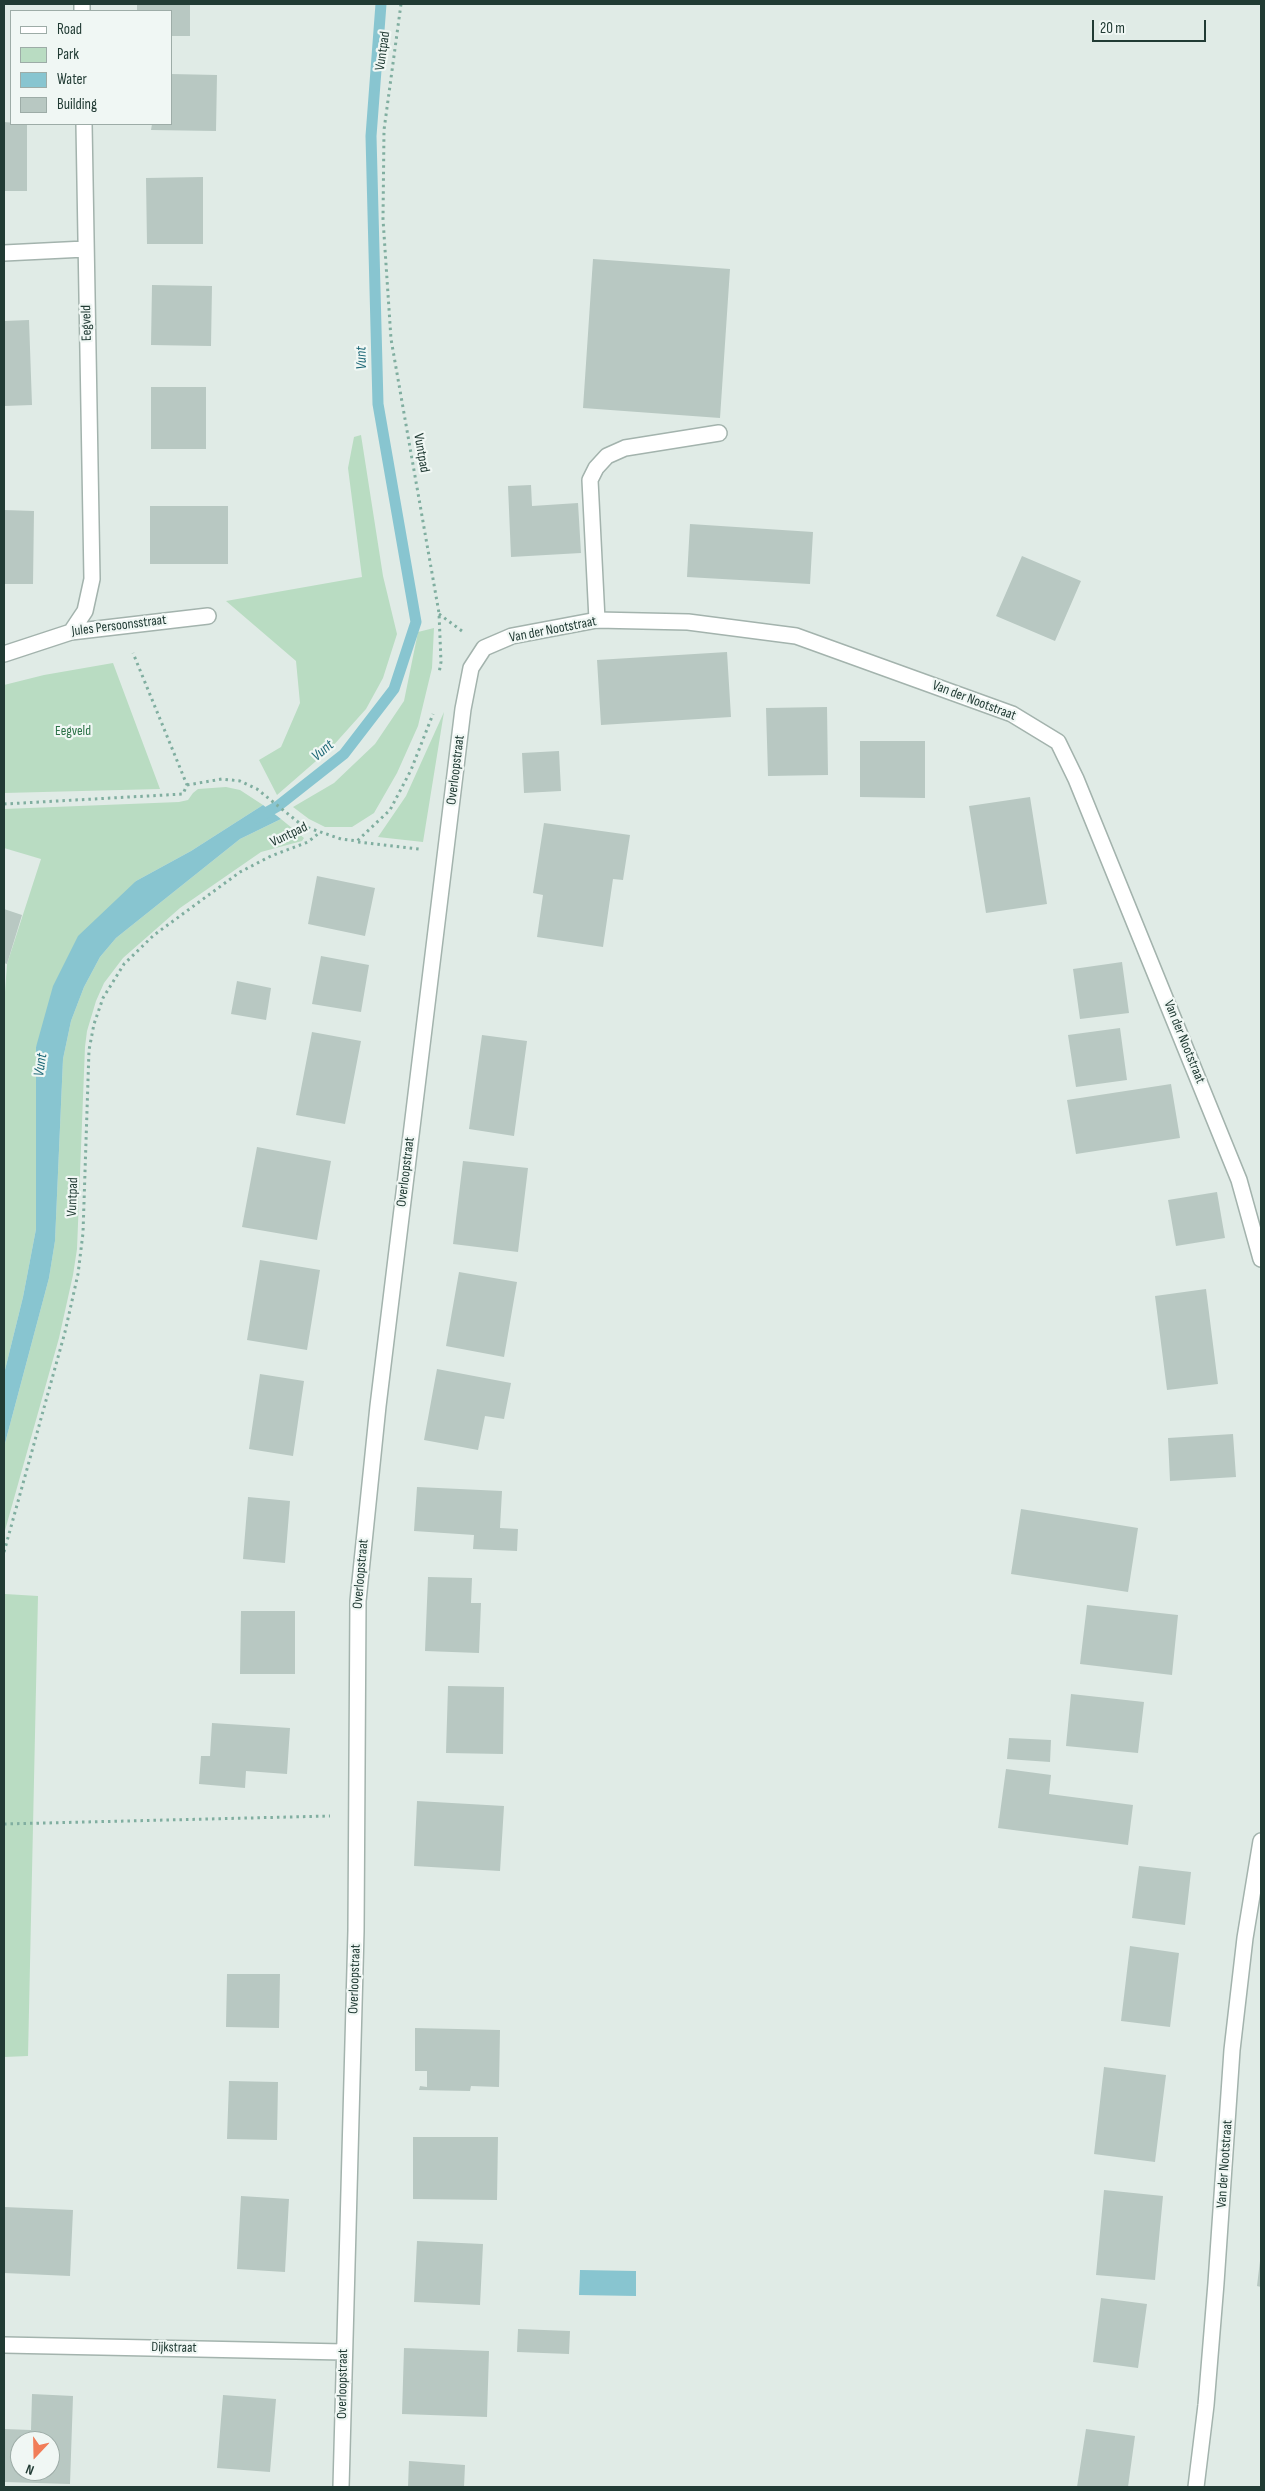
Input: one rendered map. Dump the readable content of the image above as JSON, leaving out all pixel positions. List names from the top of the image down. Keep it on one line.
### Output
{"streets":{"street":["Eegveld","Jules Persoonsstraat","Van der Nootstraat","Overloopstraat","Dijkstraat"],"path":["Vuntpad"]},"crossings":[["Vuntpad","Overloopstraat"],["Eegveld","Jules Persoonsstraat"],["Van der Nootstraat","Overloopstraat"],["Overloopstraat","Dijkstraat"]],"water":["Vunt"],"parks":["Eegveld"],"legend":["Road","Park","Water","Building"],"scale_bar":"20 m","north":"bottom"}
